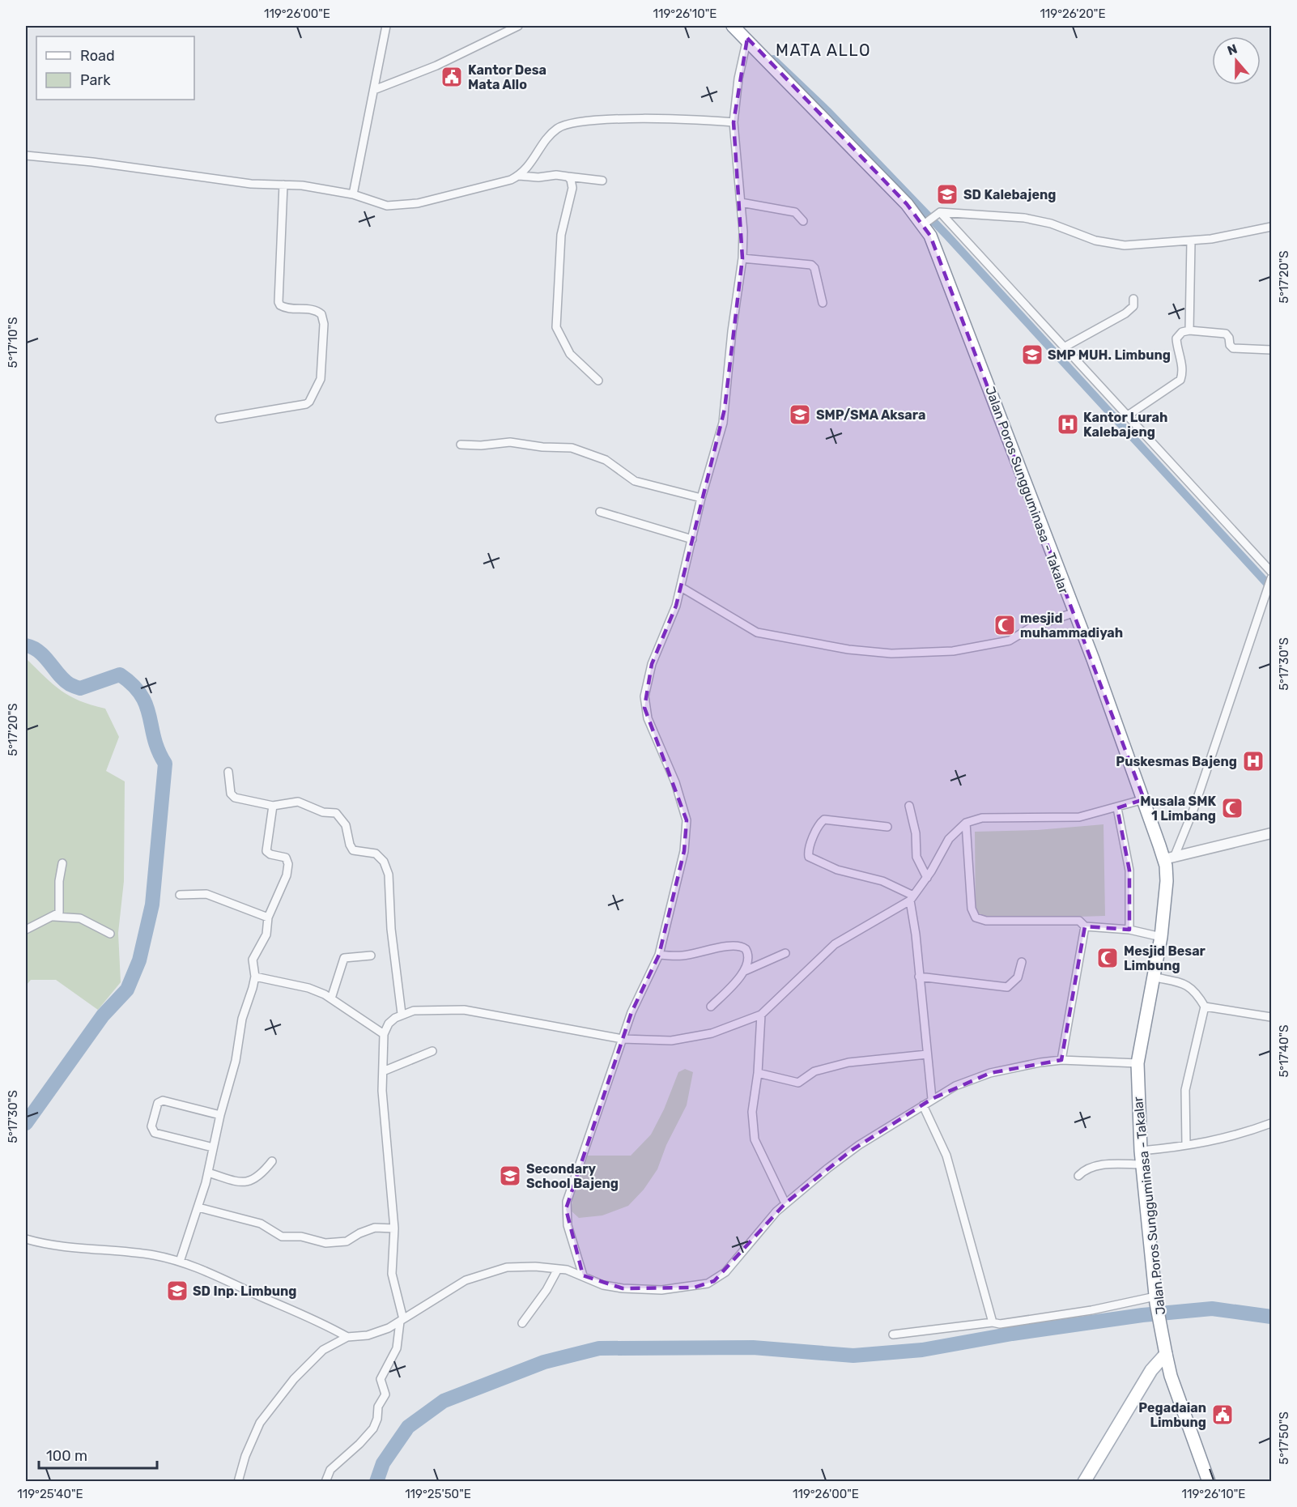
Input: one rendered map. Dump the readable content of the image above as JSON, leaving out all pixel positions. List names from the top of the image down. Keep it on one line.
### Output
{"streets":{"main road":["Jalan Poros Sungguminasa - Takalar"]},"districts":["MATA ALLO"],"places":{"public building":["Kantor Desa Mata Allo","Pegadaian Limbung"],"school or university":["SD Kalebajeng","SMP MUH. Limbung","SMP/SMA Aksara","Secondary School Bajeng","SD Inp. Limbung"],"hospital":["Kantor Lurah Kalebajeng","Puskesmas Bajeng"],"mosque":["mesjid muhammadiyah","Musala SMK 1 Limbang","Mesjid Besar Limbung"]},"legend":["Road","Park"],"scale_bar":"100 m","north":"top","coordinates":["119°26'00\"E","119°26'10\"E","119°26'20\"E","5°17'20\"S","5°17'10\"S","5°17'30\"S","5°17'40\"S","5°17'50\"S","119°25'40\"E","119°25'50\"E"]}
